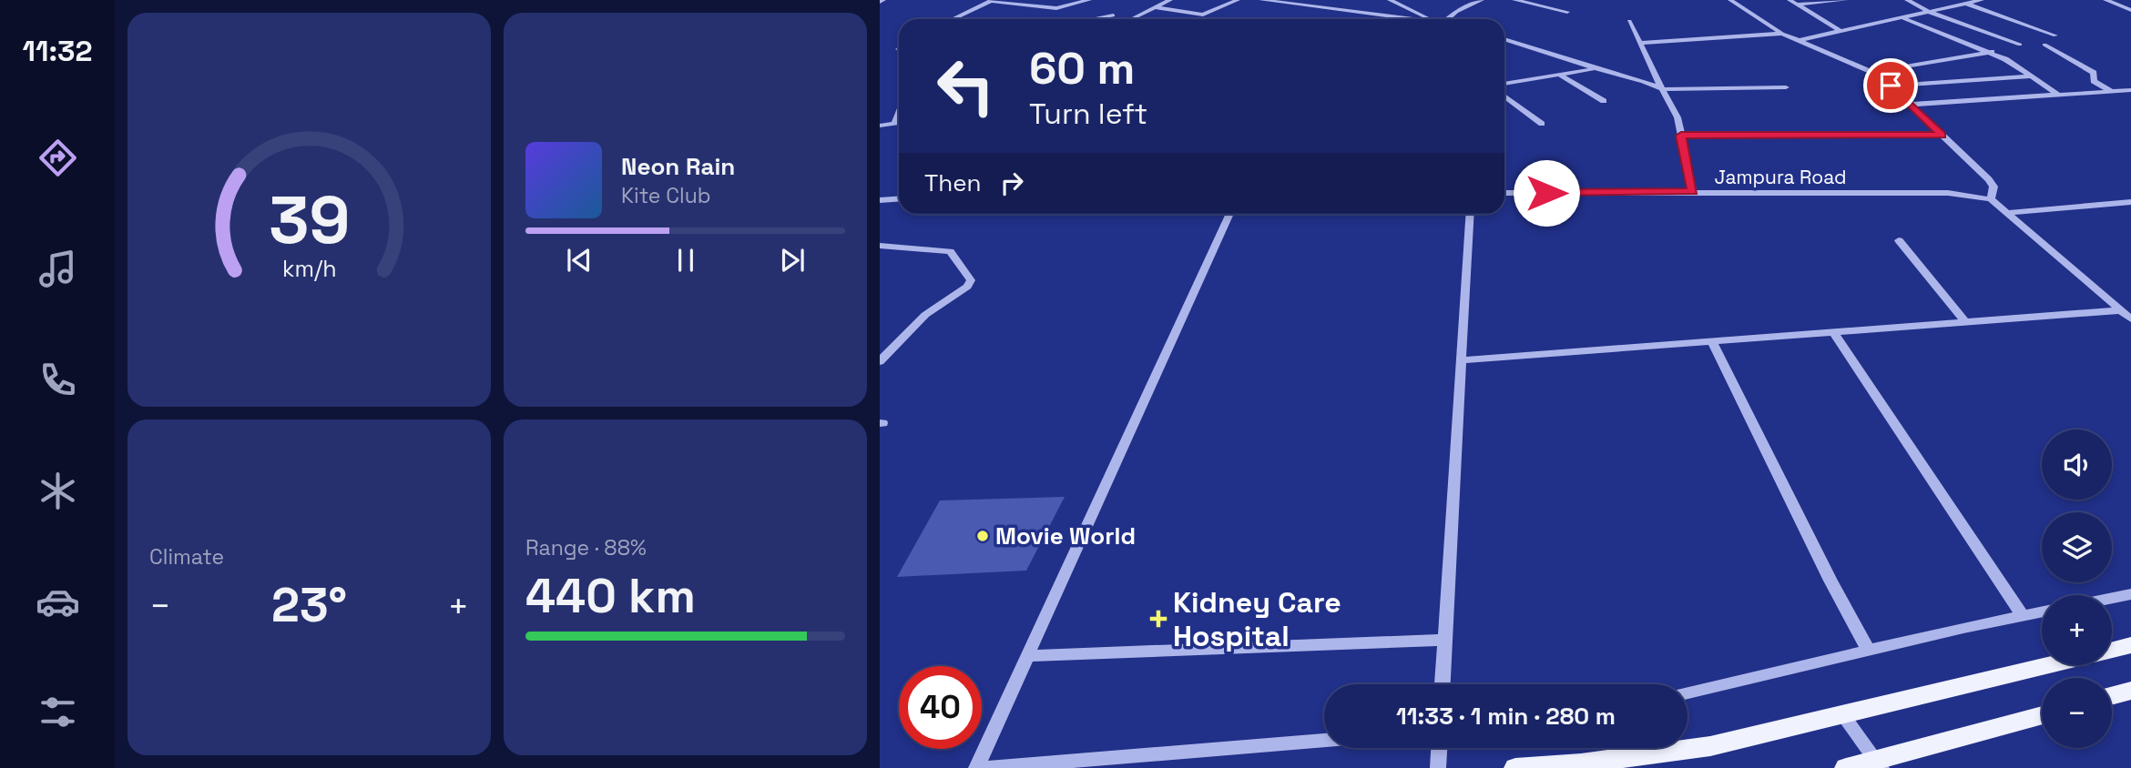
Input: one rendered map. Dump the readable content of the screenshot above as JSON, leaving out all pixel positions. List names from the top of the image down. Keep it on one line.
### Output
{"streets":{"street":["Jampura Road"]},"places":{"other":["Movie World"],"health":["Kidney Care Hospital"]},"page":{"tabs":"11:32","turn":["60 m","Turn left"],"song":["Neon Rain","Kite Club"],"then":"Then","tile":["Climate",["Range · 88%","440 km"]],"map_buttons":["+","−"],"heat":["−","23°","+"],"limit":"40","trip":"11:33 · 1 min · 280 m","gauge":["39","km/h"]}}
